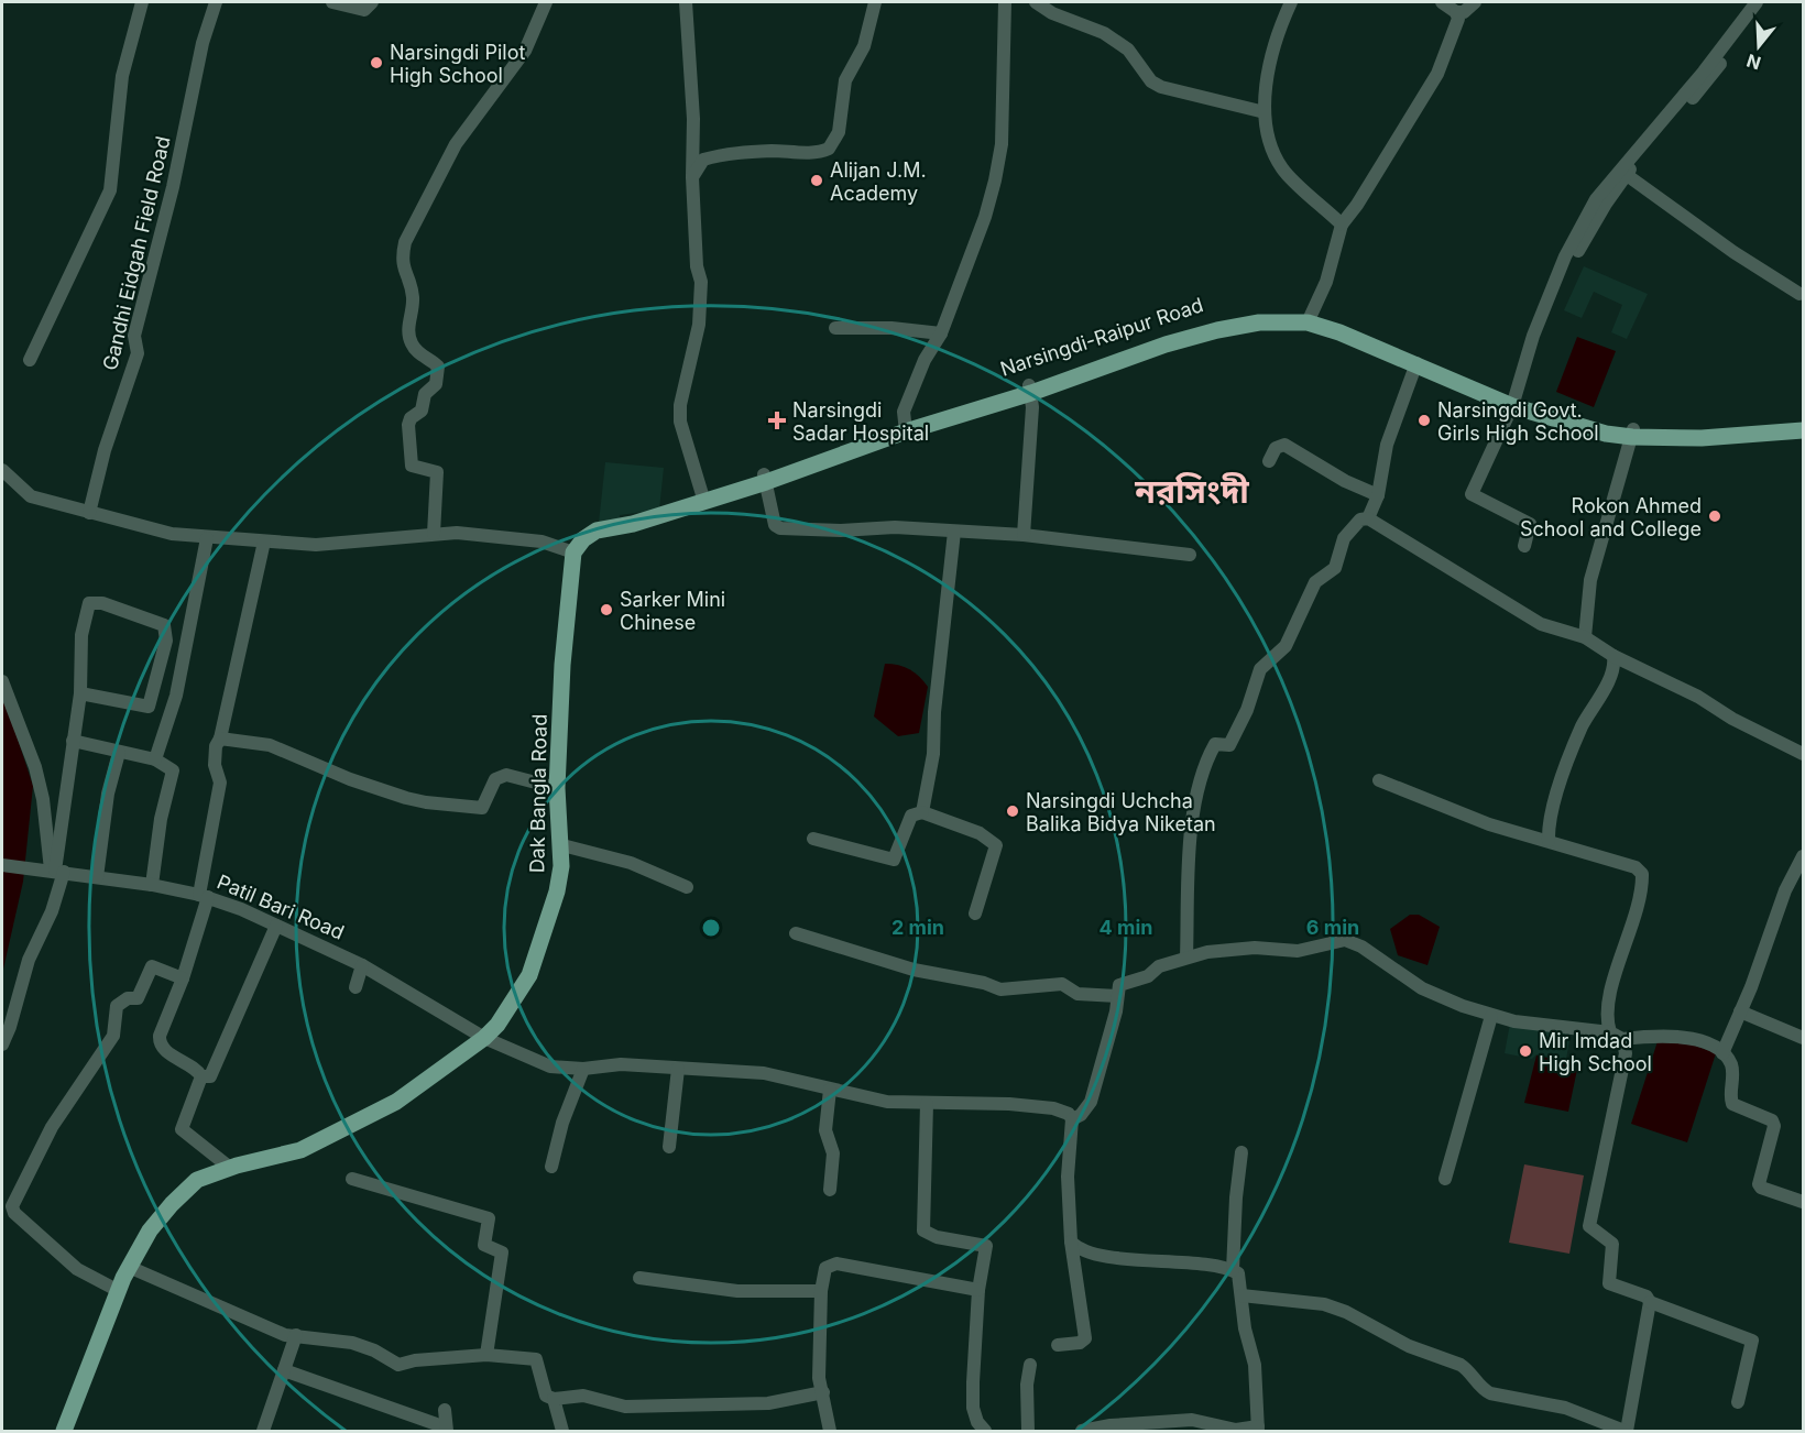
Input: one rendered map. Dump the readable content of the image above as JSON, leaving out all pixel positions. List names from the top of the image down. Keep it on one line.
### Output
{"streets":{"main road":["Narsingdi-Raipur Road","Dak Bangla Road"],"street":["Gandhi Eidgah Field Road","Patil Bari Road"]},"crossings":[["Narsingdi-Raipur Road","Dak Bangla Road"],["Dak Bangla Road","Patil Bari Road"]],"districts":["নরসিংদী"],"places":{"other":["Narsingdi Pilot High School","Alijan J.M. Academy","Narsingdi Govt. Girls High School","Rokon Ahmed School and College","Sarker Mini Chinese","Narsingdi Uchcha Balika Bidya Niketan","Mir Imdad High School"],"health":["Narsingdi Sadar Hospital"]},"north":"bottom","rings":["2 min","4 min","6 min"]}
